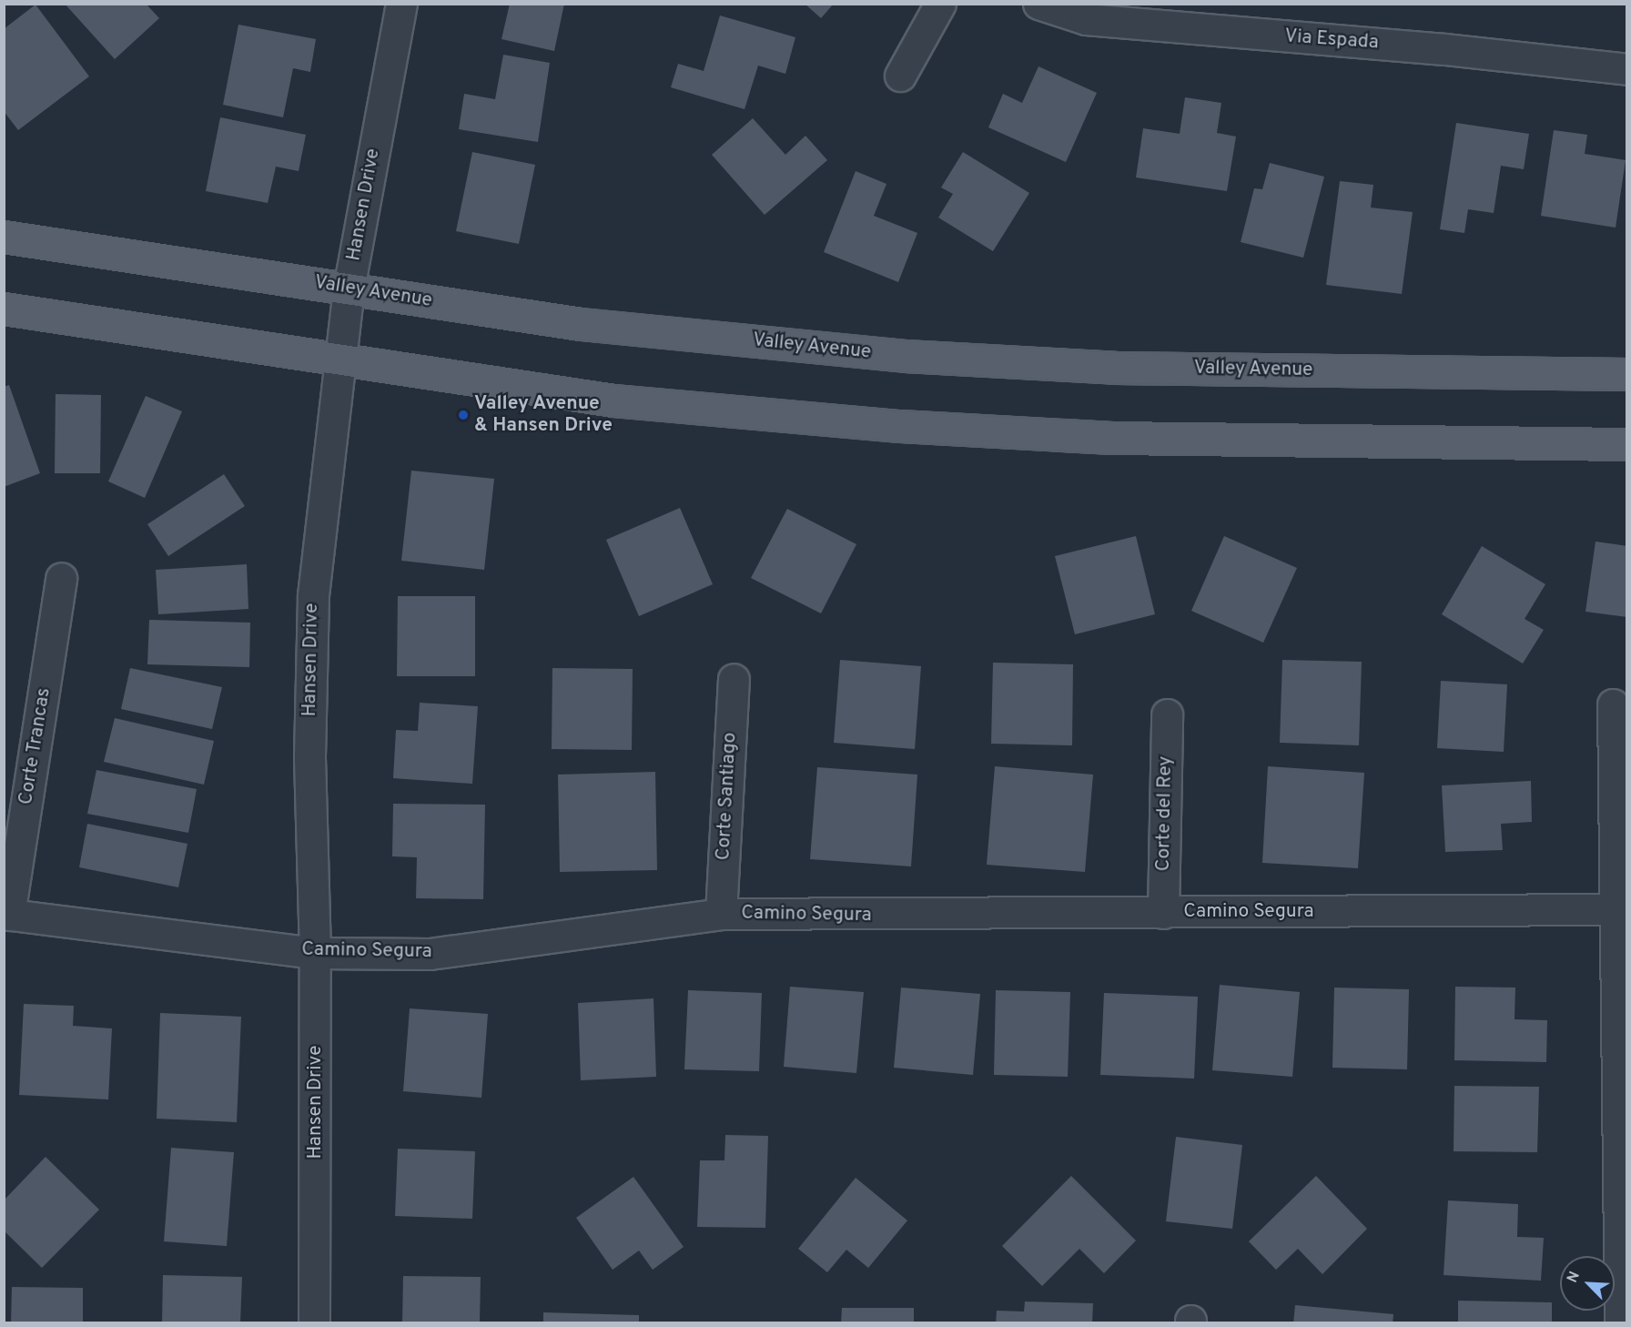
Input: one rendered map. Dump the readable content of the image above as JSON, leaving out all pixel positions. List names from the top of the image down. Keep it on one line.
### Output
{"streets":{"main road":["Valley Avenue"],"street":["Via Espada","Hansen Drive","Corte Trancas","Corte Santiago","Corte del Rey","Camino Segura"]},"crossings":[["Hansen Drive","Valley Avenue"],["Hansen Drive","Camino Segura"],["Corte Trancas","Camino Segura"],["Corte Santiago","Camino Segura"],["Corte del Rey","Camino Segura"]],"places":["Valley Avenue & Hansen Drive"],"north":"top left"}
